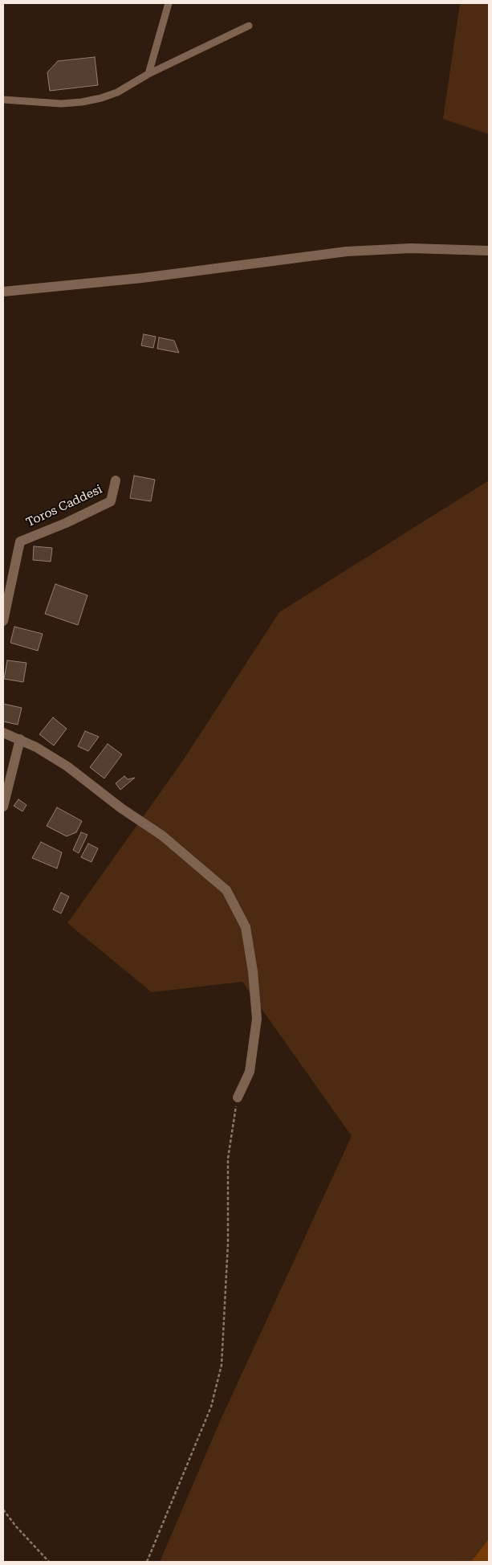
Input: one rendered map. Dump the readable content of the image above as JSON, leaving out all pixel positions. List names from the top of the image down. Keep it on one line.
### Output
{"streets":{"street":["Toros Caddesi"]}}
